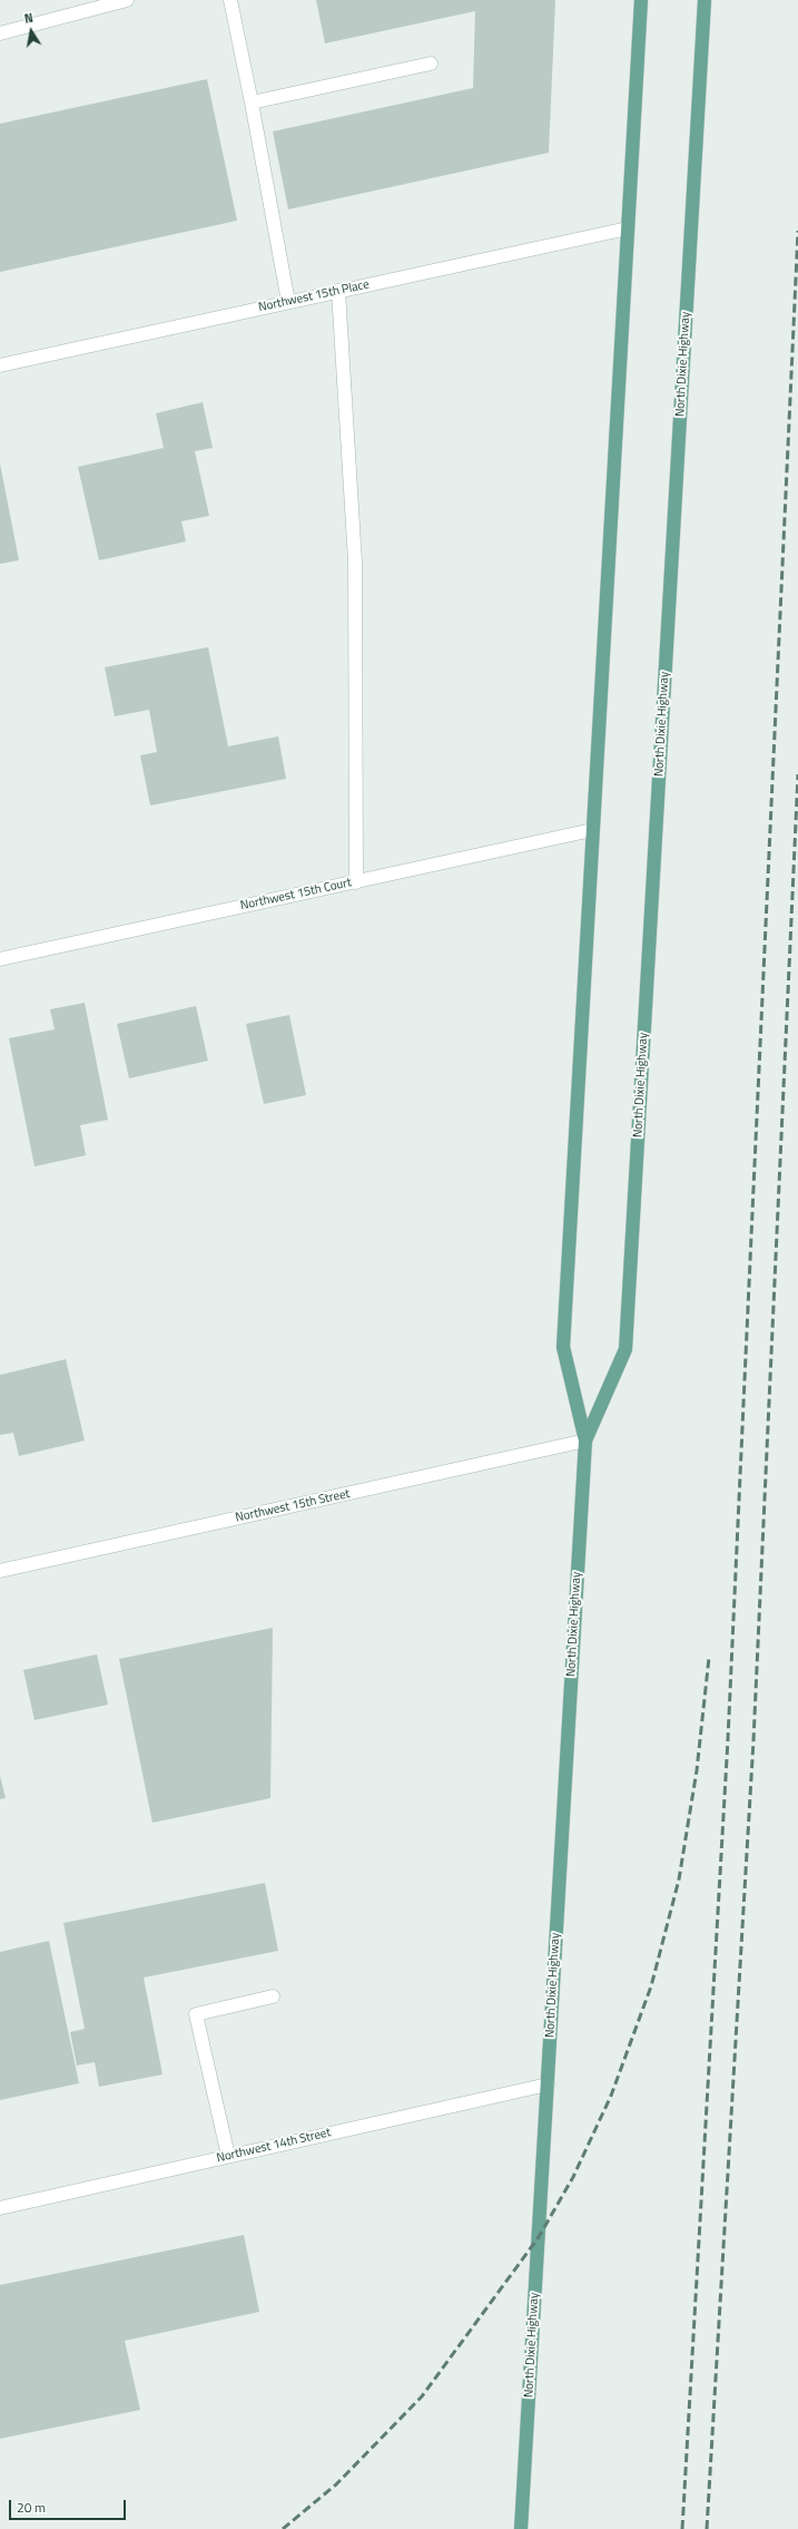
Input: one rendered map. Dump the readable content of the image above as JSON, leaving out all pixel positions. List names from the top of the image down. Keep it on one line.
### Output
{"streets":{"main road":["North Dixie Highway"],"street":["Northwest 15th Place","Northwest 15th Court","Northwest 15th Street","Northwest 14th Street"]},"crossings":[["Northwest 15th Place","North Dixie Highway"],["North Dixie Highway","Northwest 15th Court"],["North Dixie Highway","Northwest 15th Street"],["North Dixie Highway","Northwest 14th Street"]],"scale_bar":"20 m","north":"top"}
